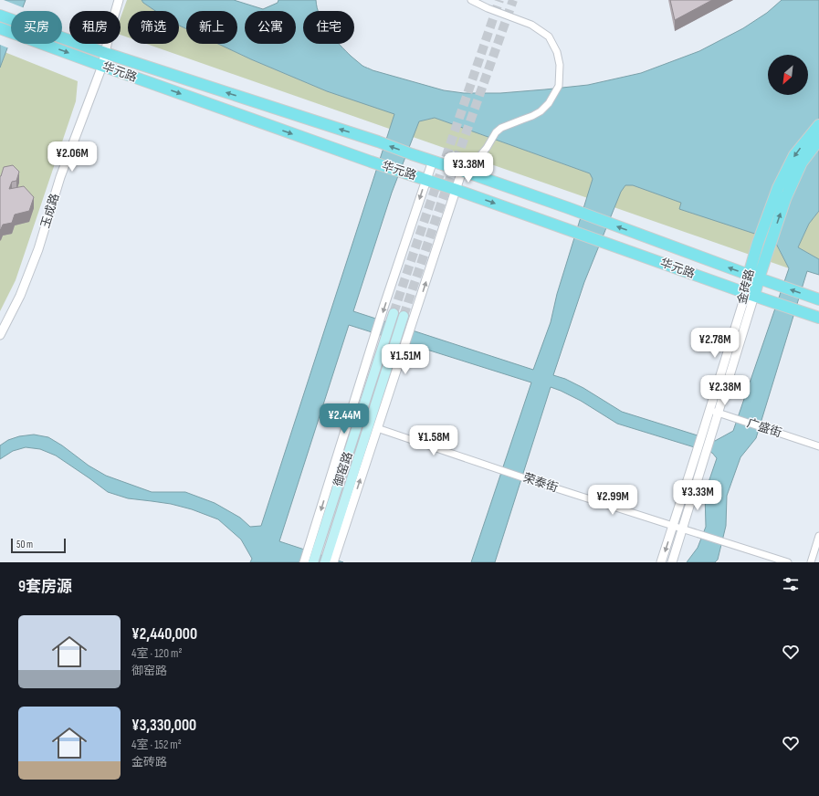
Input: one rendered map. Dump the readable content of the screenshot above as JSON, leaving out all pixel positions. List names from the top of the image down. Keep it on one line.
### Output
{"streets":{"main road":["华元路","金砖路","御窑路"],"street":["玉成路","广盛街","荣泰街"]},"crossings":[["华元路","玉成路"],["华元路","金砖路"],["金砖路","广盛街"],["金砖路","荣泰街"]],"scale_bar":"50 m","north":"bottom left","page":{"chip":["买房","租房","筛选","新上","公寓","住宅"],"price":["¥2.06M","¥3.38M","¥2.78M","¥1.51M","¥2.38M","¥2.44M","¥1.58M","¥3.33M","¥2.99M"],"scale":"50 m","heading":"9套房源","list":[{"name":"¥2,440,000","note":"4室 · 120 m² · 御窑路"},{"name":"¥3,330,000","note":"4室 · 152 m² · 金砖路"}]}}
